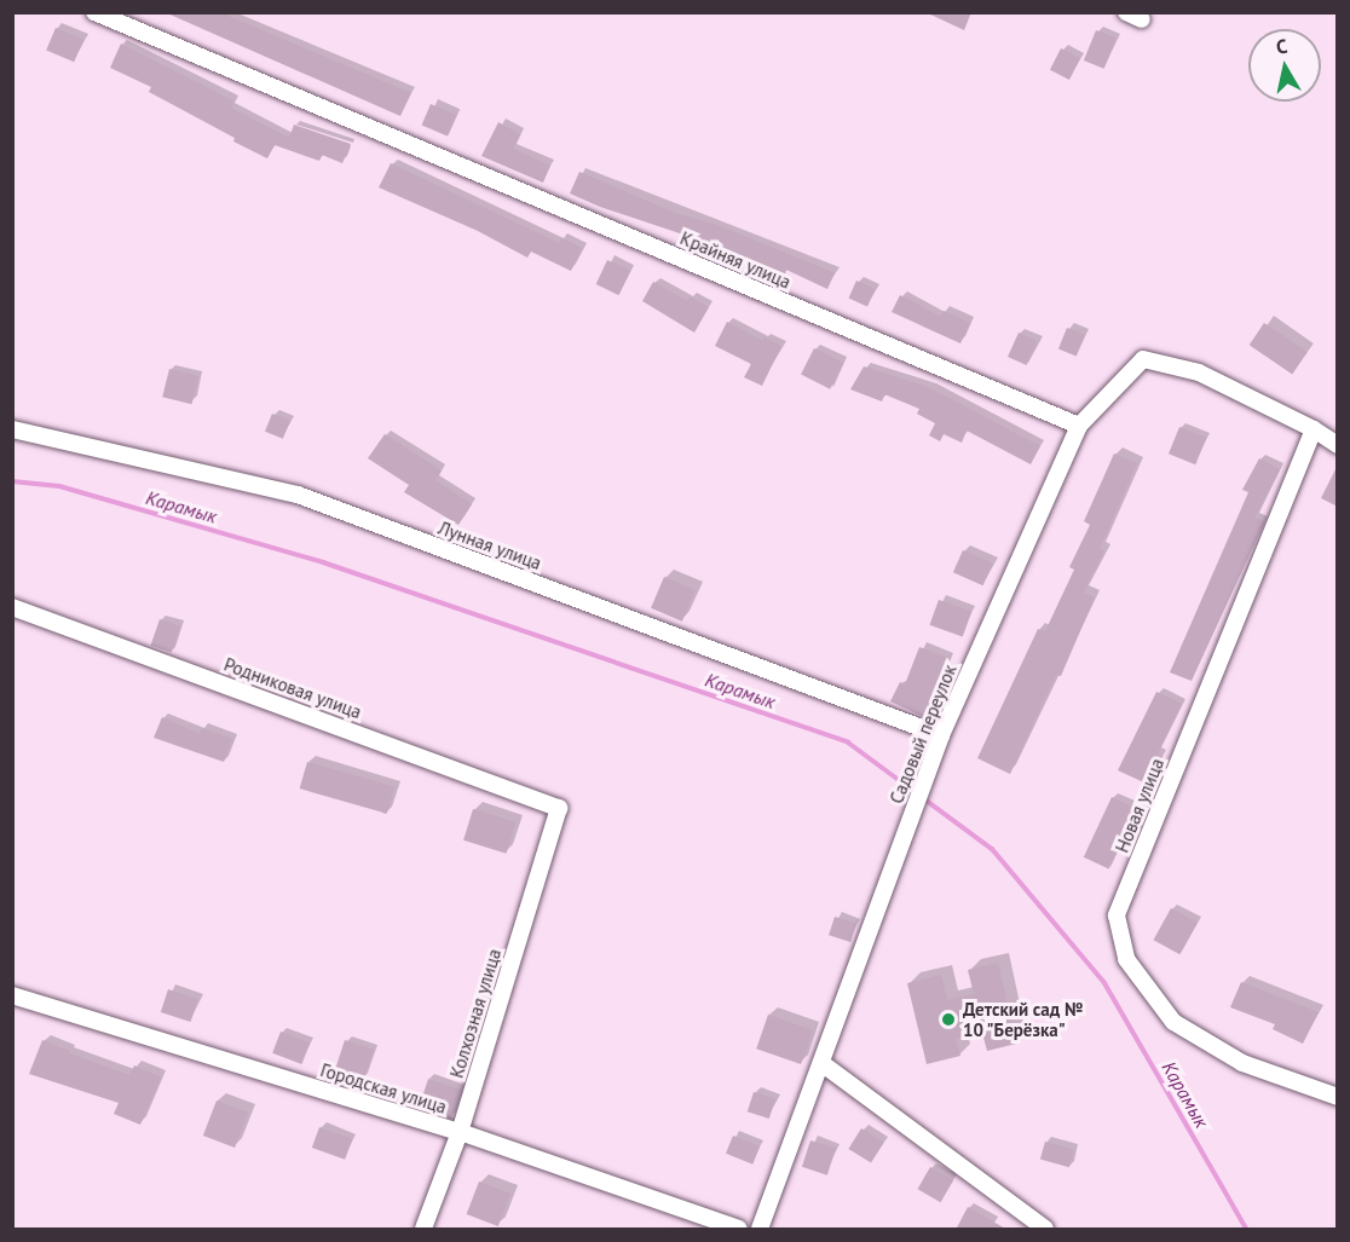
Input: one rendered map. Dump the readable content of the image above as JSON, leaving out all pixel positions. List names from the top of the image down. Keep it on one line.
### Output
{"streets":{"street":["Крайняя улица","Лунная улица","Родниковая улица","Садовый переулок","Новая улица","Колхозная улица","Городская улица"]},"crossings":[["Крайняя улица","Садовый переулок"],["Лунная улица","Садовый переулок"],["Родниковая улица","Колхозная улица"],["Колхозная улица","Городская улица"]],"water":["Карамык"],"places":["Детский сад № 10 \"Берёзка\""],"north":"top"}
